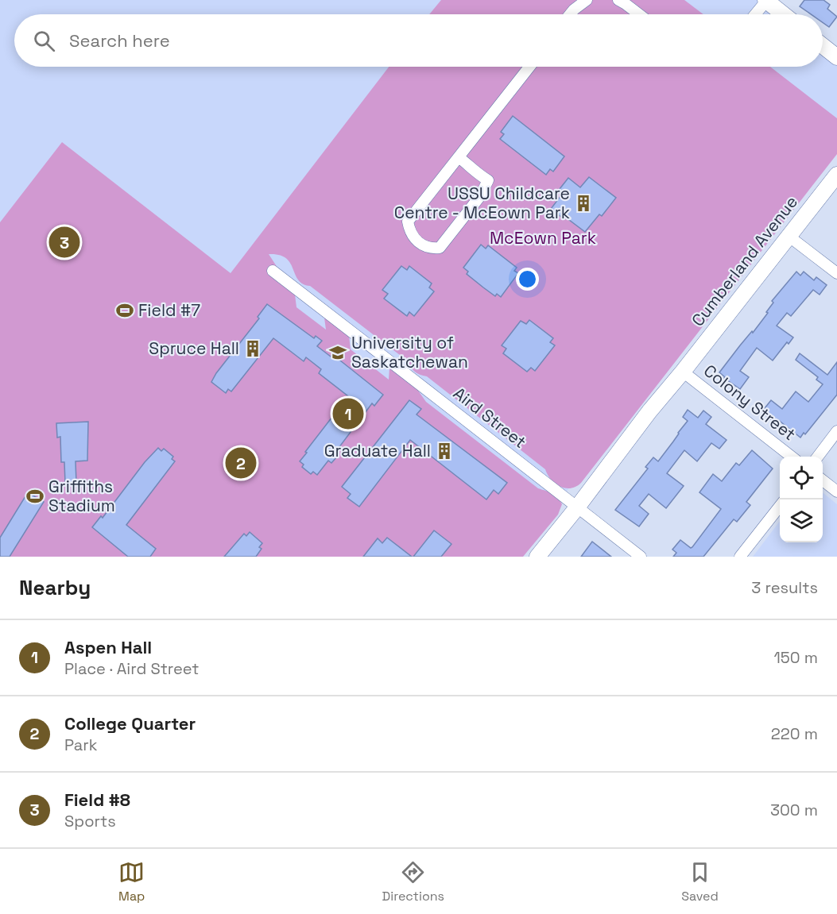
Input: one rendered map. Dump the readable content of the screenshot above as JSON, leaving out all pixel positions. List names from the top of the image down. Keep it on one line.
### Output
{"streets":{"main road":["Cumberland Avenue"],"street":["Colony Street","Aird Street"]},"crossings":[["Cumberland Avenue","Colony Street"],["Cumberland Avenue","Aird Street"]],"parks":["McEown Park"],"places":{"building":["USSU Childcare Centre - McEown Park","Spruce Hall","Graduate Hall"],"sports":["Field #7","Griffiths Stadium"],"school or university":["University of Saskatchewan"]},"page":{"search":"Search here","pins":["3","1","2"],"heading":["Nearby","3 results"],"list":[{"mark":"1","name":"Aspen Hall","note":"Place · Aird Street","value":"150 m"},{"mark":"2","name":"College Quarter","note":"Park","value":"220 m"},{"mark":"3","name":"Field #8","note":"Sports","value":"300 m"}],"nav":["Map","Directions","Saved"]}}
